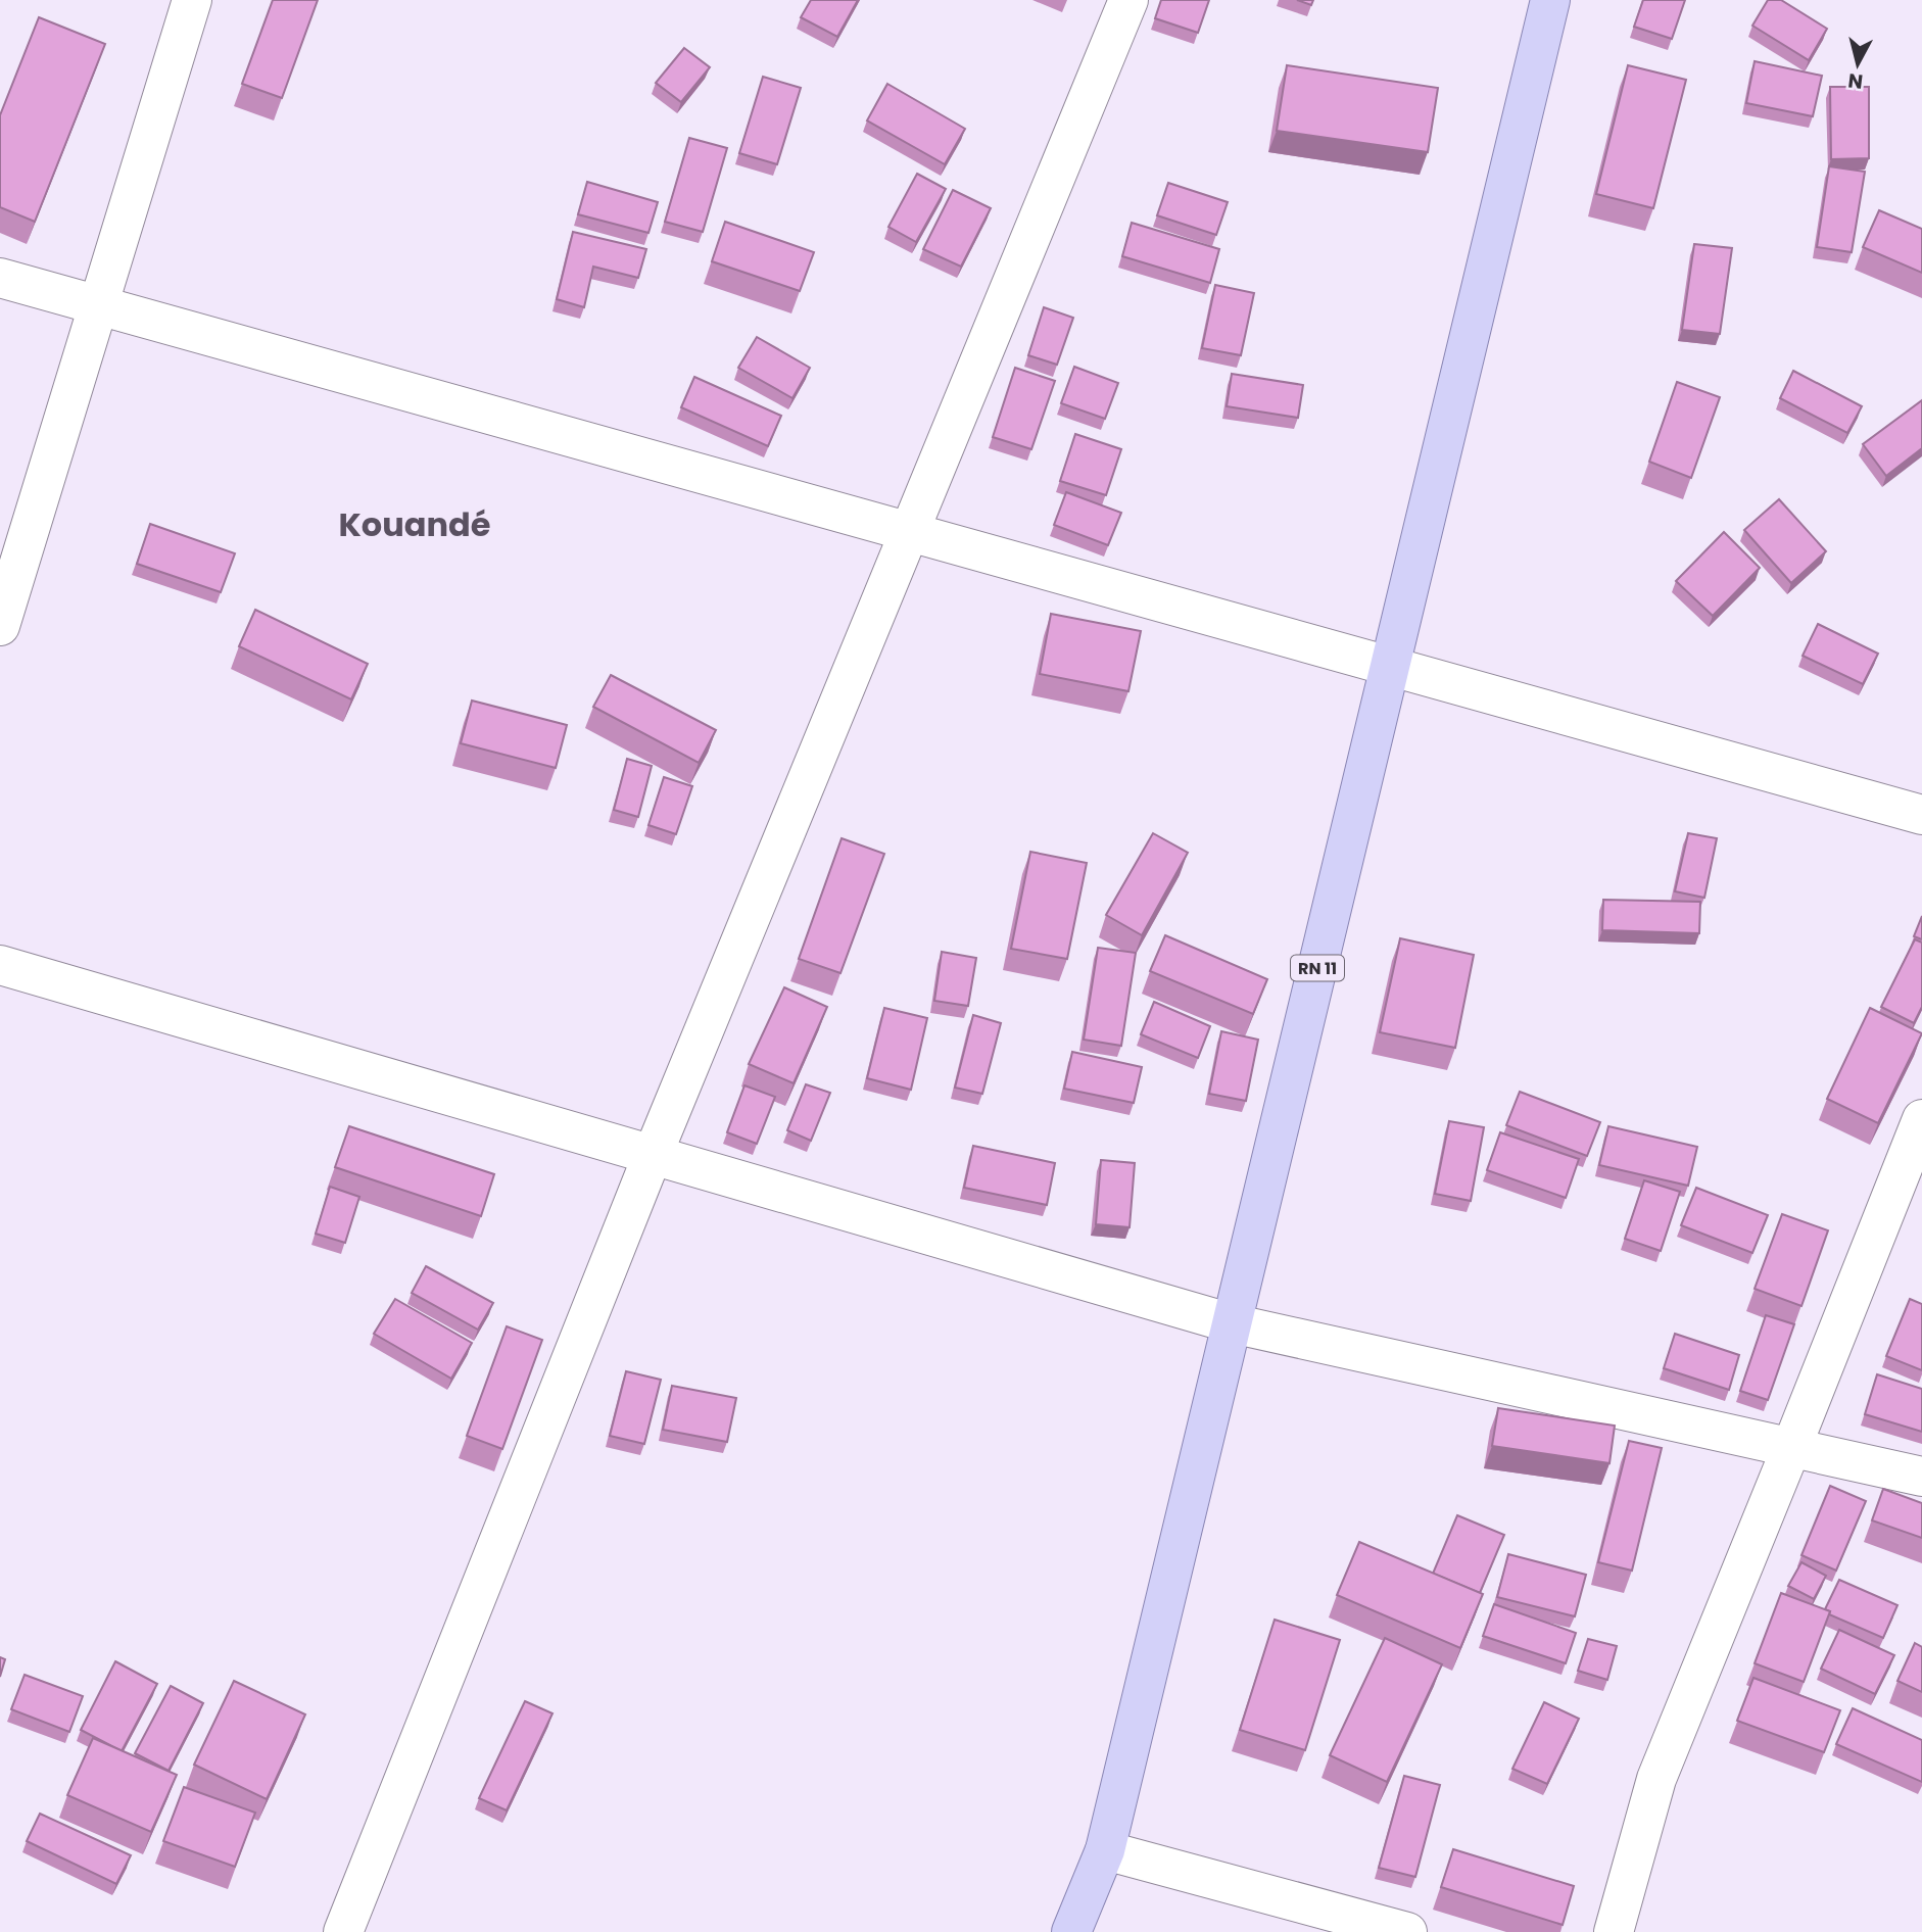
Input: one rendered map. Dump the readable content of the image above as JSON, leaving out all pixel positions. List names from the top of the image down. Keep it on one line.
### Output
{"streets":{"main road":["RN 11"]},"districts":["Kouandé"],"north":"bottom"}
